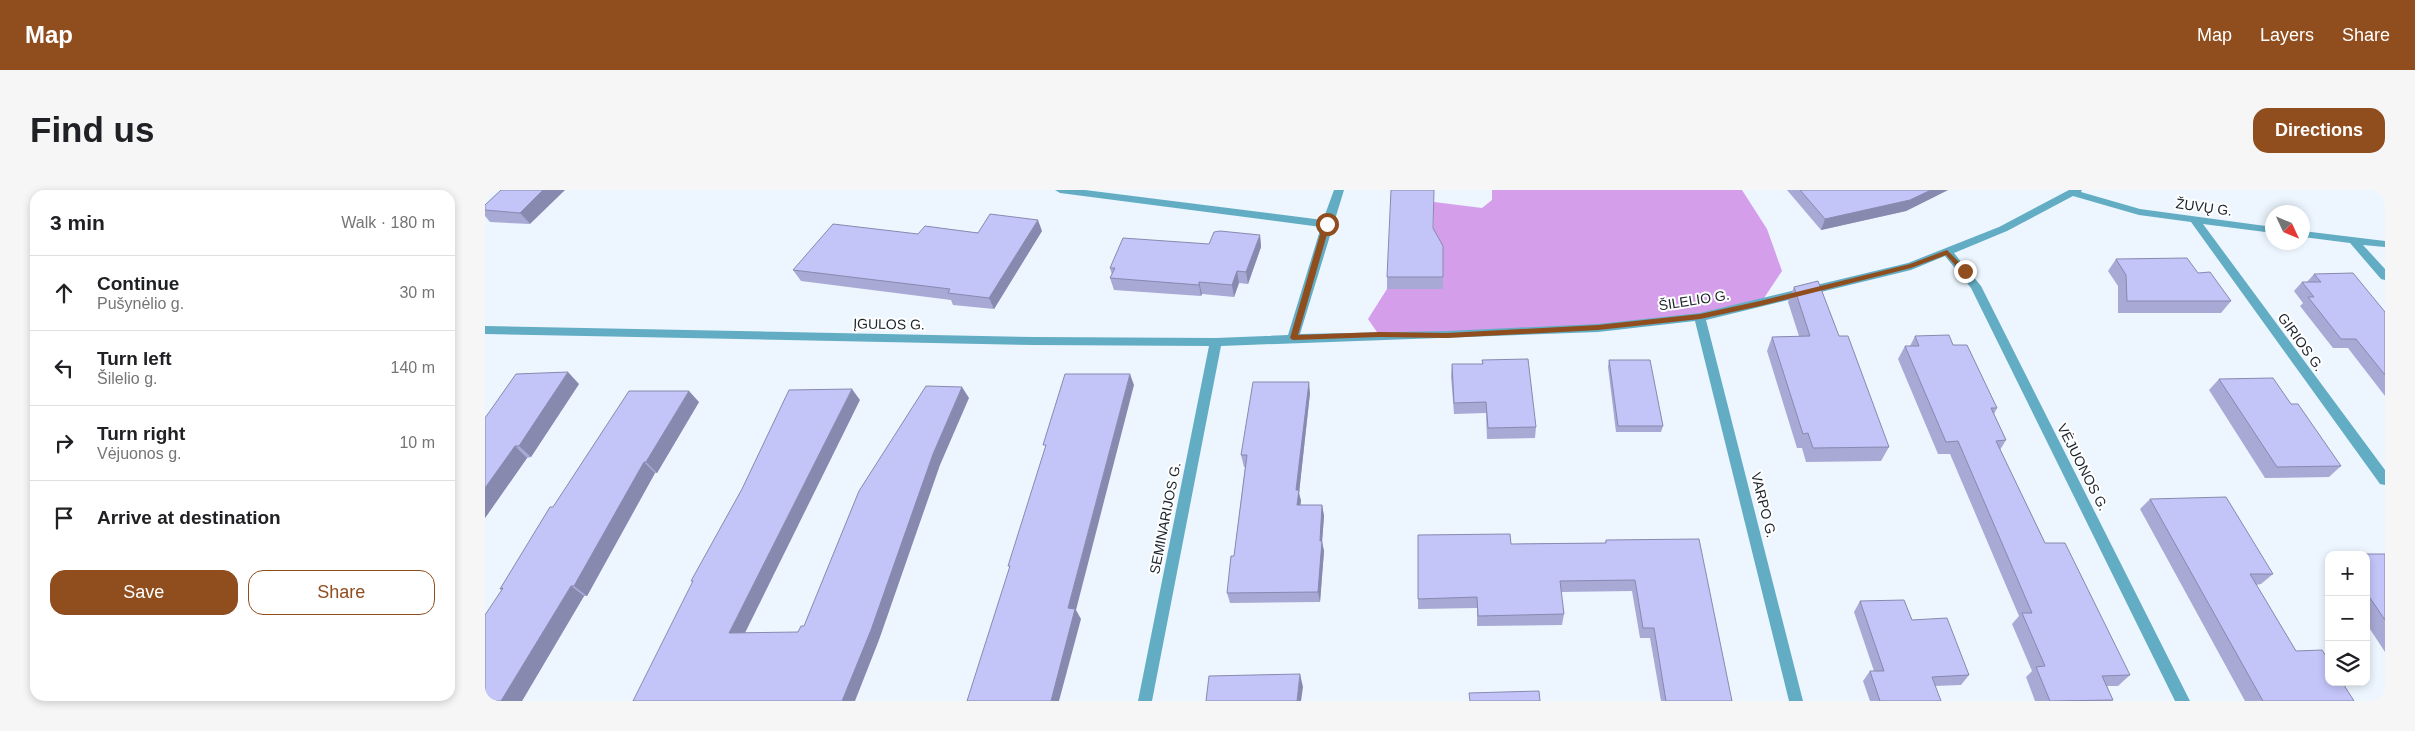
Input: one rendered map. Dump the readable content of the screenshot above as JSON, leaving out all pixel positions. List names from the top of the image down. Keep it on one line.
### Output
{"streets":{"street":["ŽUVŲ G.","ŠILELIO G.","ĮGULOS G.","GIRIOS G.","VĖJUONOS G.","VARPO G.","SEMINARIJOS G."]},"crossings":[["ŽUVŲ G.","ŠILELIO G."],["ŽUVŲ G.","GIRIOS G."],["ŠILELIO G.","ĮGULOS G."],["ŠILELIO G.","VĖJUONOS G."],["ŠILELIO G.","VARPO G."],["ĮGULOS G.","SEMINARIJOS G."]],"north":"bottom right","page":{"header":"Map","nav":["Map","Layers","Share"],"buttons":["Directions",["Save","Share"]],"title":"Find us","heading":["3 min","Walk · 180 m"],"list":[["Continue","Pušynėlio g.","30 m"],["Turn left","Šilelio g.","140 m"],["Turn right","Vėjuonos g.","10 m"],"Arrive at destination"],"map_buttons":["+","−"]}}
